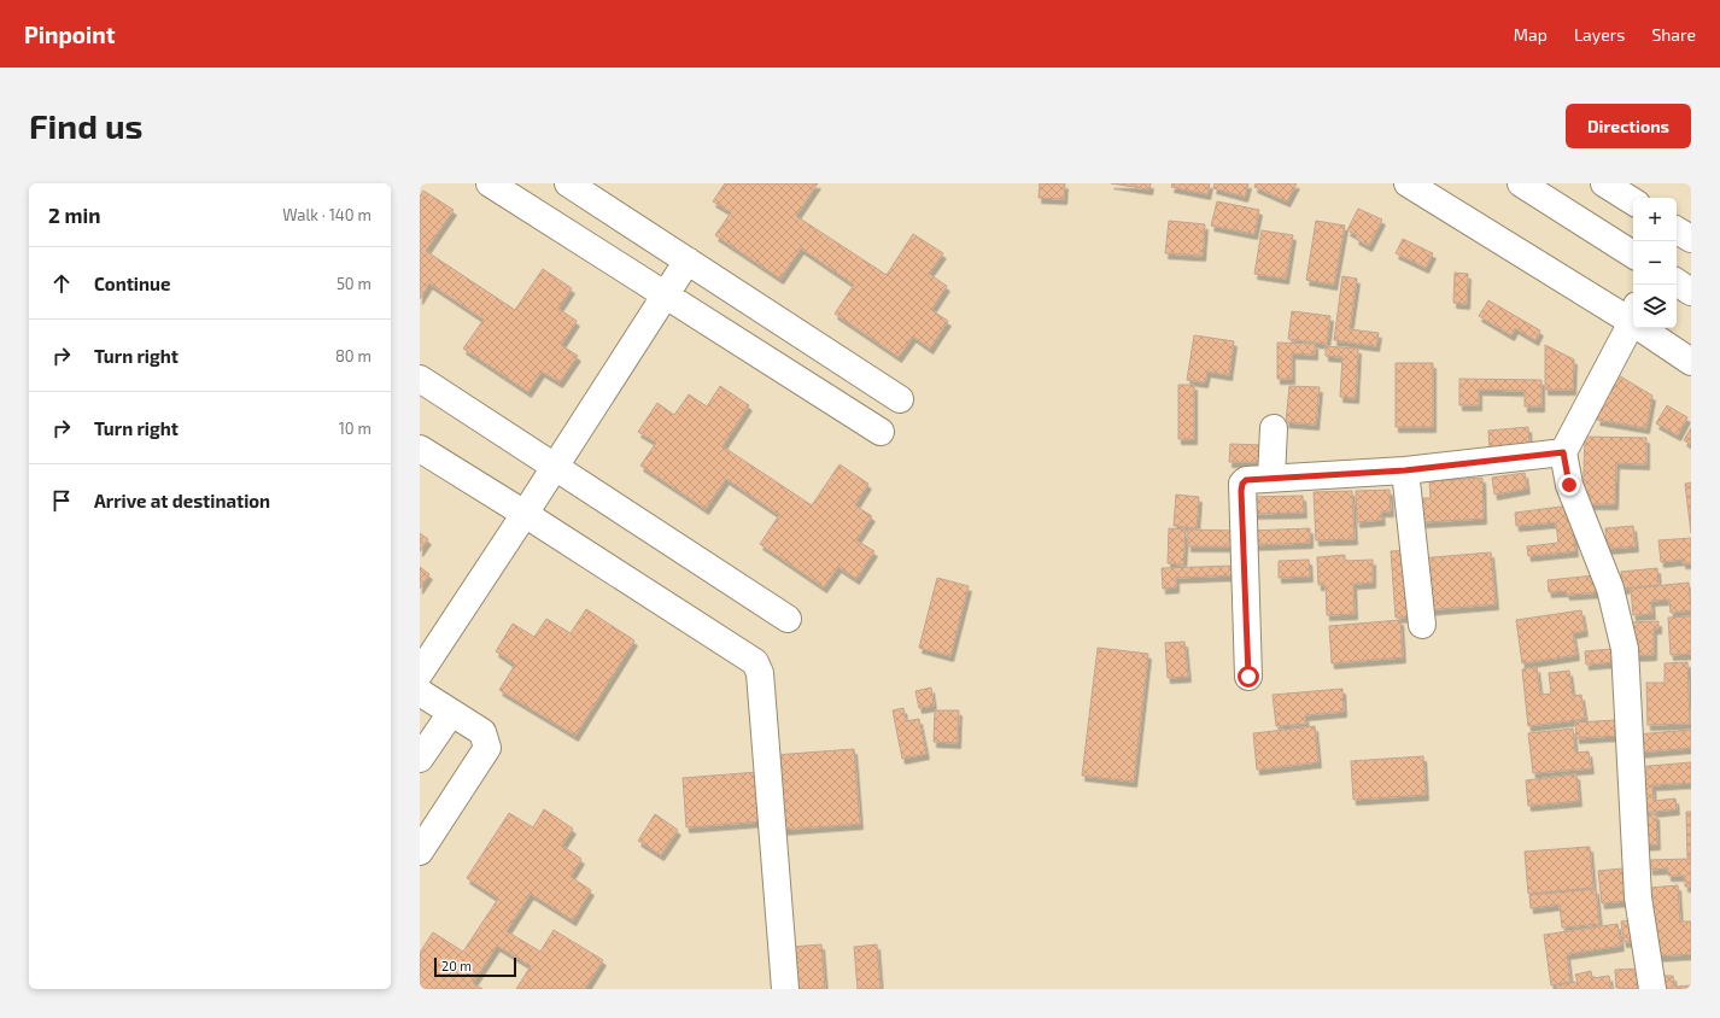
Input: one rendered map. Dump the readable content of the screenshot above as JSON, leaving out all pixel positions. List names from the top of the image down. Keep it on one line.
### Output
{"scale_bar":"20 m","page":{"header":"Pinpoint","nav":["Map","Layers","Share"],"buttons":"Directions","title":"Find us","heading":["2 min","Walk · 140 m"],"map_buttons":["+","−"],"list":[["Continue","50 m"],["Turn right","80 m"],["Turn right","10 m"],"Arrive at destination"],"scale":"20 m"}}
